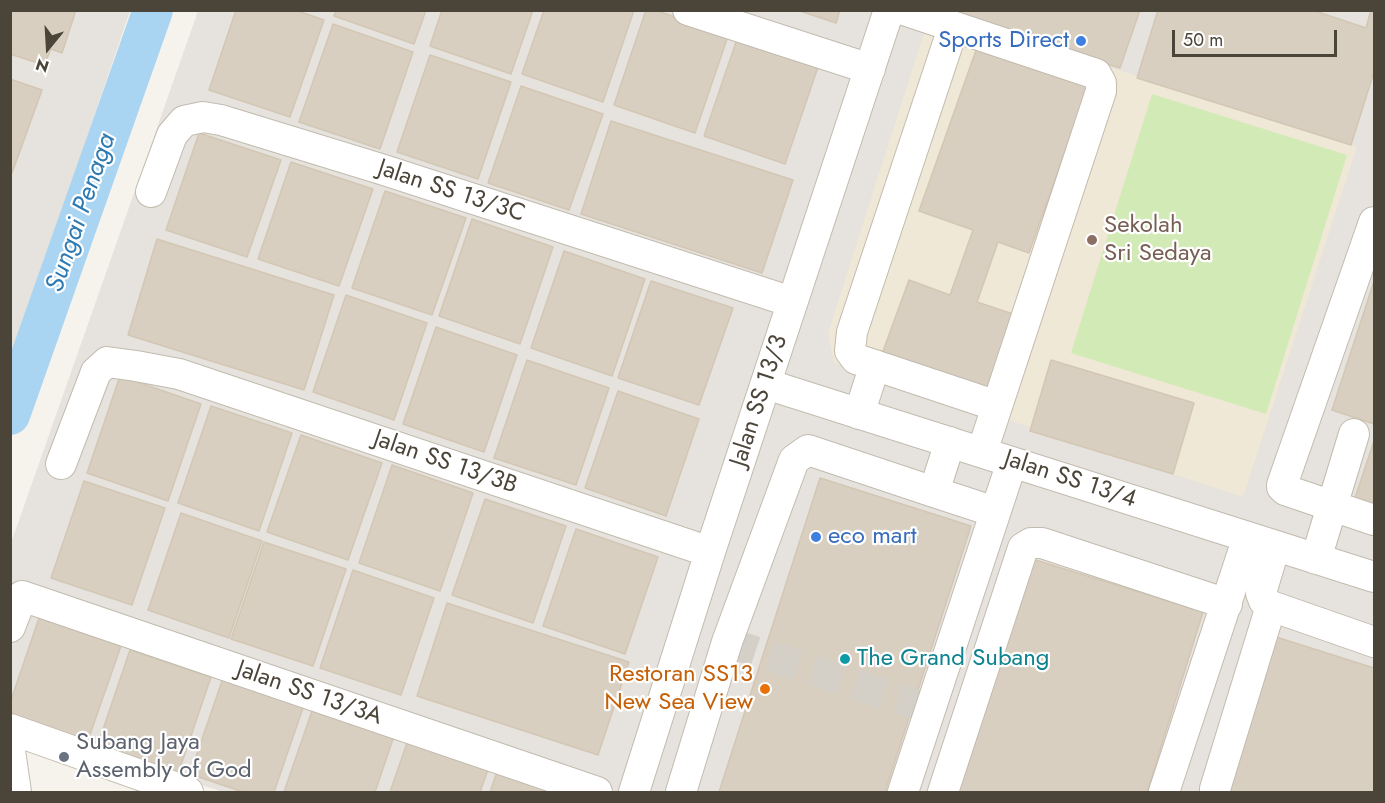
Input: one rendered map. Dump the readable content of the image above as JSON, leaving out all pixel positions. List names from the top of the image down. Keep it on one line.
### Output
{"streets":{"street":["Jalan SS 13/3C","Jalan SS 13/3","Jalan SS 13/3B","Jalan SS 13/4","Jalan SS 13/3A"]},"crossings":[["Jalan SS 13/3C","Jalan SS 13/3"],["Jalan SS 13/3","Jalan SS 13/3B"],["Jalan SS 13/3","Jalan SS 13/4"]],"water":["Sungai Penaga"],"places":["Sports Direct","Sekolah Sri Sedaya","eco mart","The Grand Subang","Restoran SS13 New Sea View","Subang Jaya Assembly of God"],"scale_bar":"50 m","north":"bottom"}
